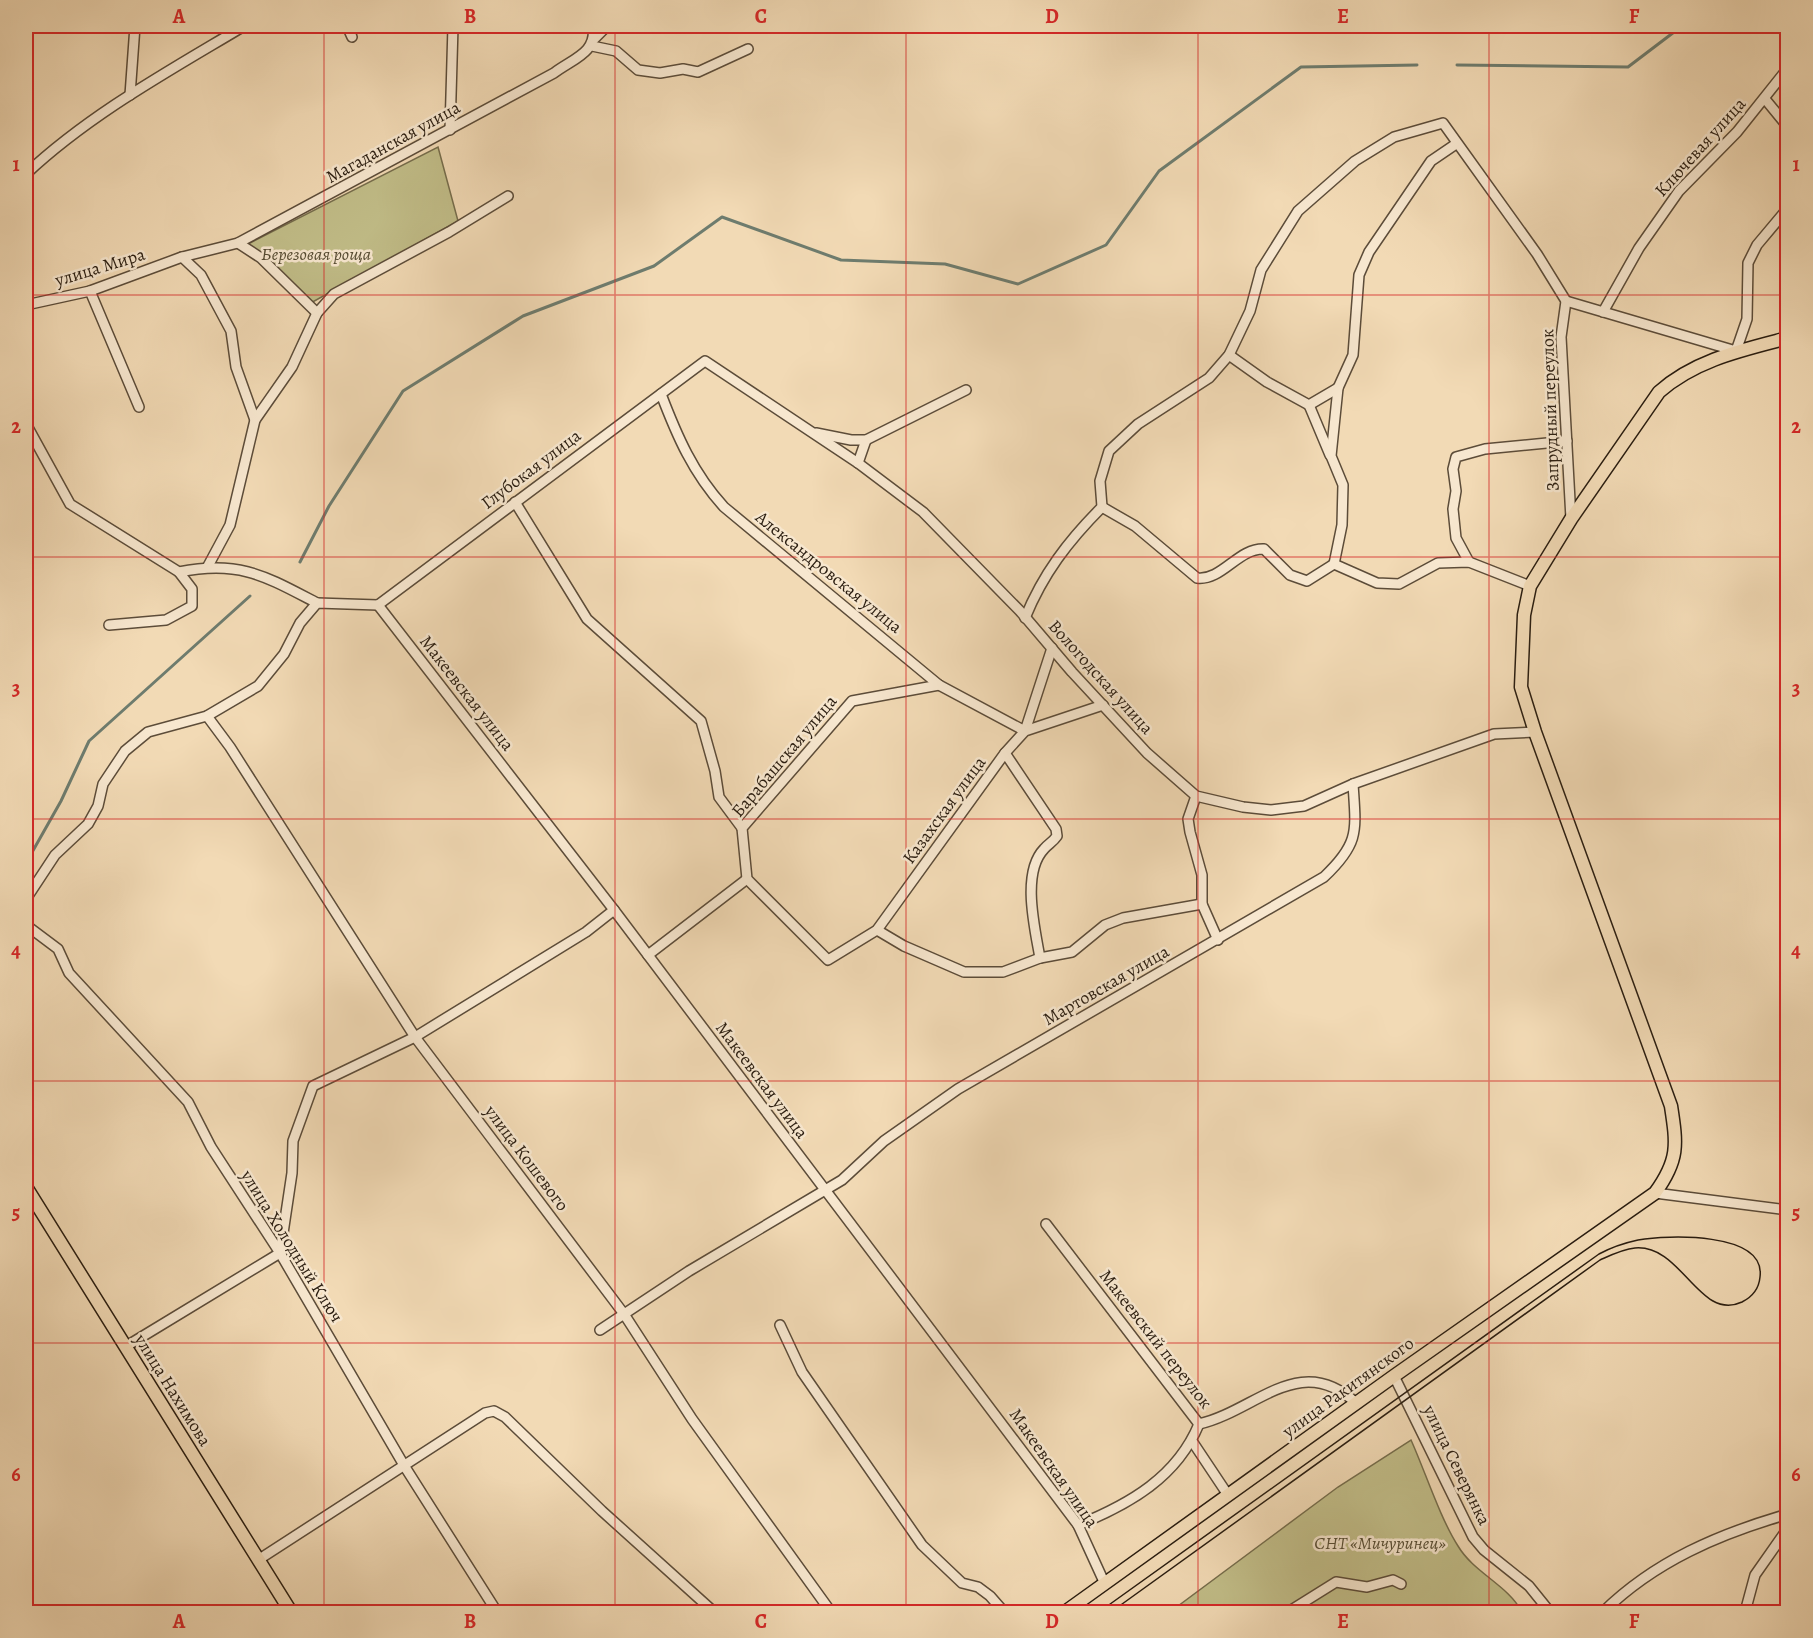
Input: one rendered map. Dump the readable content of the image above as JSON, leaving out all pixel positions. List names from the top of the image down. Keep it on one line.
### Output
{"streets":{"main road":["улица Ракитянского","улица Нахимова"],"street":["Магаданская улица","Ключевая улица","улица Мира","Запрудный переулок","Глубокая улица","Александровская улица","Вологодская улица","Макеевская улица","Барабашская улица","Казахская улица","Мартовская улица","улица Кошевого","улица Холодный Ключ","Макеевский переулок","улица Северянка"]},"crossings":[["Магаданская улица","улица Мира"],["Глубокая улица","Александровская улица"],["Глубокая улица","Вологодская улица"],["Глубокая улица","Макеевская улица"],["Александровская улица","Барабашская улица"],["Александровская улица","Казахская улица"],["Вологодская улица","Мартовская улица"],["Макеевская улица","Мартовская улица"],["Макеевская улица","улица Ракитянского"],["Барабашская улица","Казахская улица"],["Мартовская улица","улица Кошевого"],["Макеевский переулок","улица Ракитянского"],["улица Ракитянского","улица Северянка"]],"parks":["Березовая роща","СНТ «Мичуринец»"],"grid":{"columns":["A","B","C","D","E","F"],"rows":["1","2","3","4","5","6"]}}
